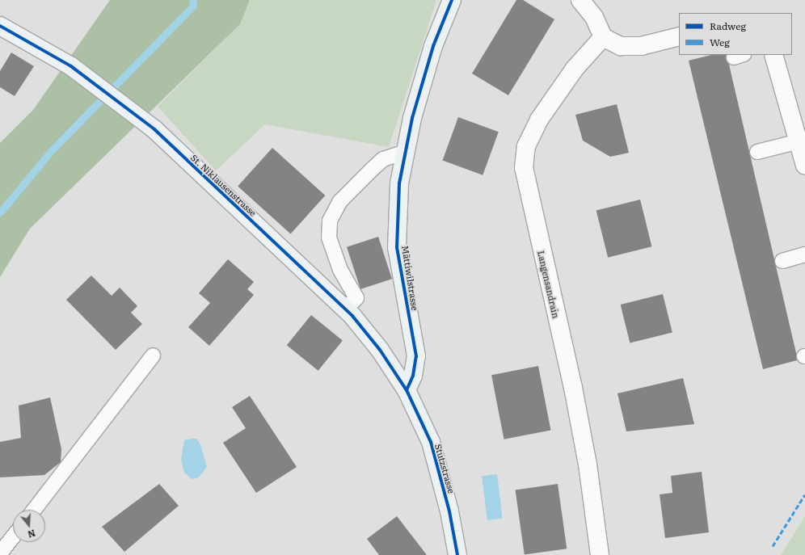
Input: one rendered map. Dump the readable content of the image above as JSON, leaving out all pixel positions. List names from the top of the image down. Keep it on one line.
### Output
{"streets":{"street":["St. Niklausenstrasse","Mättiwilstrasse","Langensandrain","Stutzstrasse"]},"crossings":[["St. Niklausenstrasse","Mättiwilstrasse"],["St. Niklausenstrasse","Stutzstrasse"],["Mättiwilstrasse","Stutzstrasse"]],"legend":["Radweg","Weg"],"north":"bottom"}
